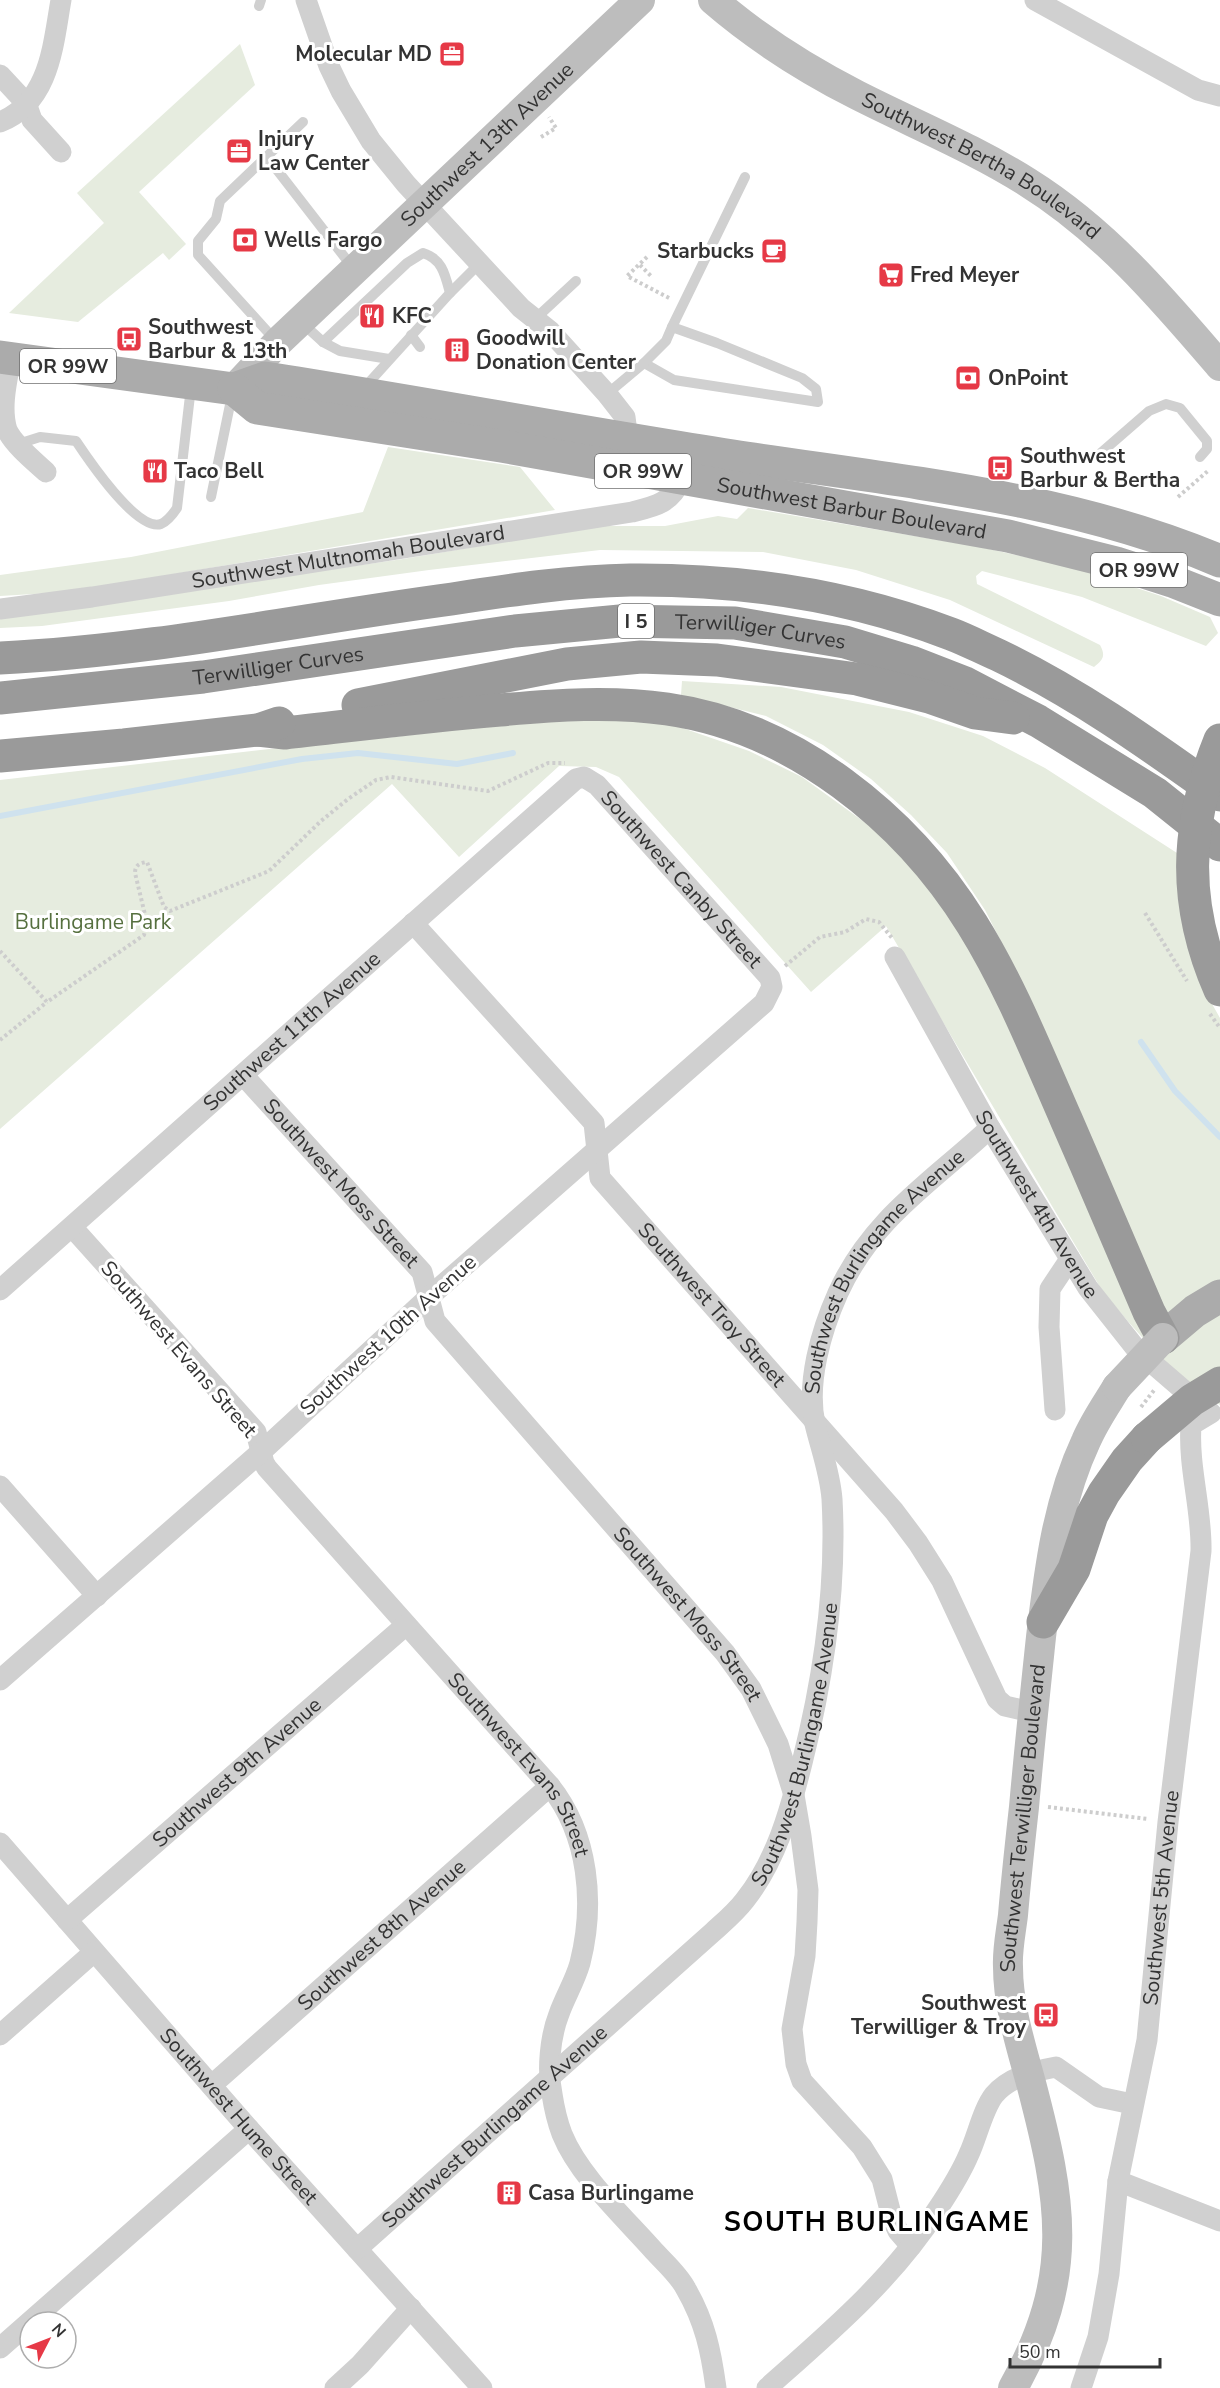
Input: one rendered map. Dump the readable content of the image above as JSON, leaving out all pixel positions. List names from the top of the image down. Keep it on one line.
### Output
{"streets":{"highway":["I 5","Terwilliger Curves"],"main road":["Southwest 13th Avenue","Southwest Bertha Boulevard","OR 99W","Southwest Barbur Boulevard","Southwest Terwilliger Boulevard"],"street":["Southwest Multnomah Boulevard","Southwest Canby Street","Southwest 11th Avenue","Southwest Moss Street","Southwest 4th Avenue","Southwest Burlingame Avenue","Southwest Troy Street","Southwest 10th Avenue","Southwest Evans Street","Southwest 9th Avenue","Southwest 5th Avenue","Southwest 8th Avenue","Southwest Hume Street"]},"crossings":[["Southwest 13th Avenue","Southwest Barbur Boulevard"],["Southwest Barbur Boulevard","Southwest Multnomah Boulevard"],["Southwest Canby Street","Southwest 11th Avenue"],["Southwest Canby Street","Southwest 10th Avenue"],["Southwest 11th Avenue","Southwest Moss Street"],["Southwest 11th Avenue","Southwest Troy Street"],["Southwest 11th Avenue","Southwest Evans Street"],["Southwest Moss Street","Southwest Burlingame Avenue"],["Southwest Moss Street","Southwest 10th Avenue"],["Southwest 4th Avenue","Southwest Burlingame Avenue"],["Southwest 4th Avenue","Southwest 5th Avenue"],["Southwest Burlingame Avenue","Southwest Troy Street"],["Southwest Burlingame Avenue","Southwest Evans Street"],["Southwest Burlingame Avenue","Southwest Hume Street"],["Southwest Troy Street","Southwest 10th Avenue"],["Southwest Troy Street","Southwest Terwilliger Boulevard"],["Southwest 10th Avenue","Southwest Evans Street"],["Southwest Evans Street","Southwest 9th Avenue"],["Southwest Evans Street","Southwest 8th Avenue"],["Southwest 9th Avenue","Southwest Hume Street"],["Southwest 8th Avenue","Southwest Hume Street"]],"districts":["SOUTH BURLINGAME"],"parks":["Burlingame Park"],"places":{"office":["Molecular MD","Injury Law Center"],"bank":["Wells Fargo","OnPoint"],"cafe":["Starbucks"],"supermarket":["Fred Meyer"],"restaurant":["KFC","Taco Bell"],"bus stop":["Southwest Barbur & 13th","Southwest Barbur & Bertha","Southwest Terwilliger & Troy"],"building":["Goodwill Donation Center","Casa Burlingame"]},"scale_bar":"50 m","north":"top right"}
